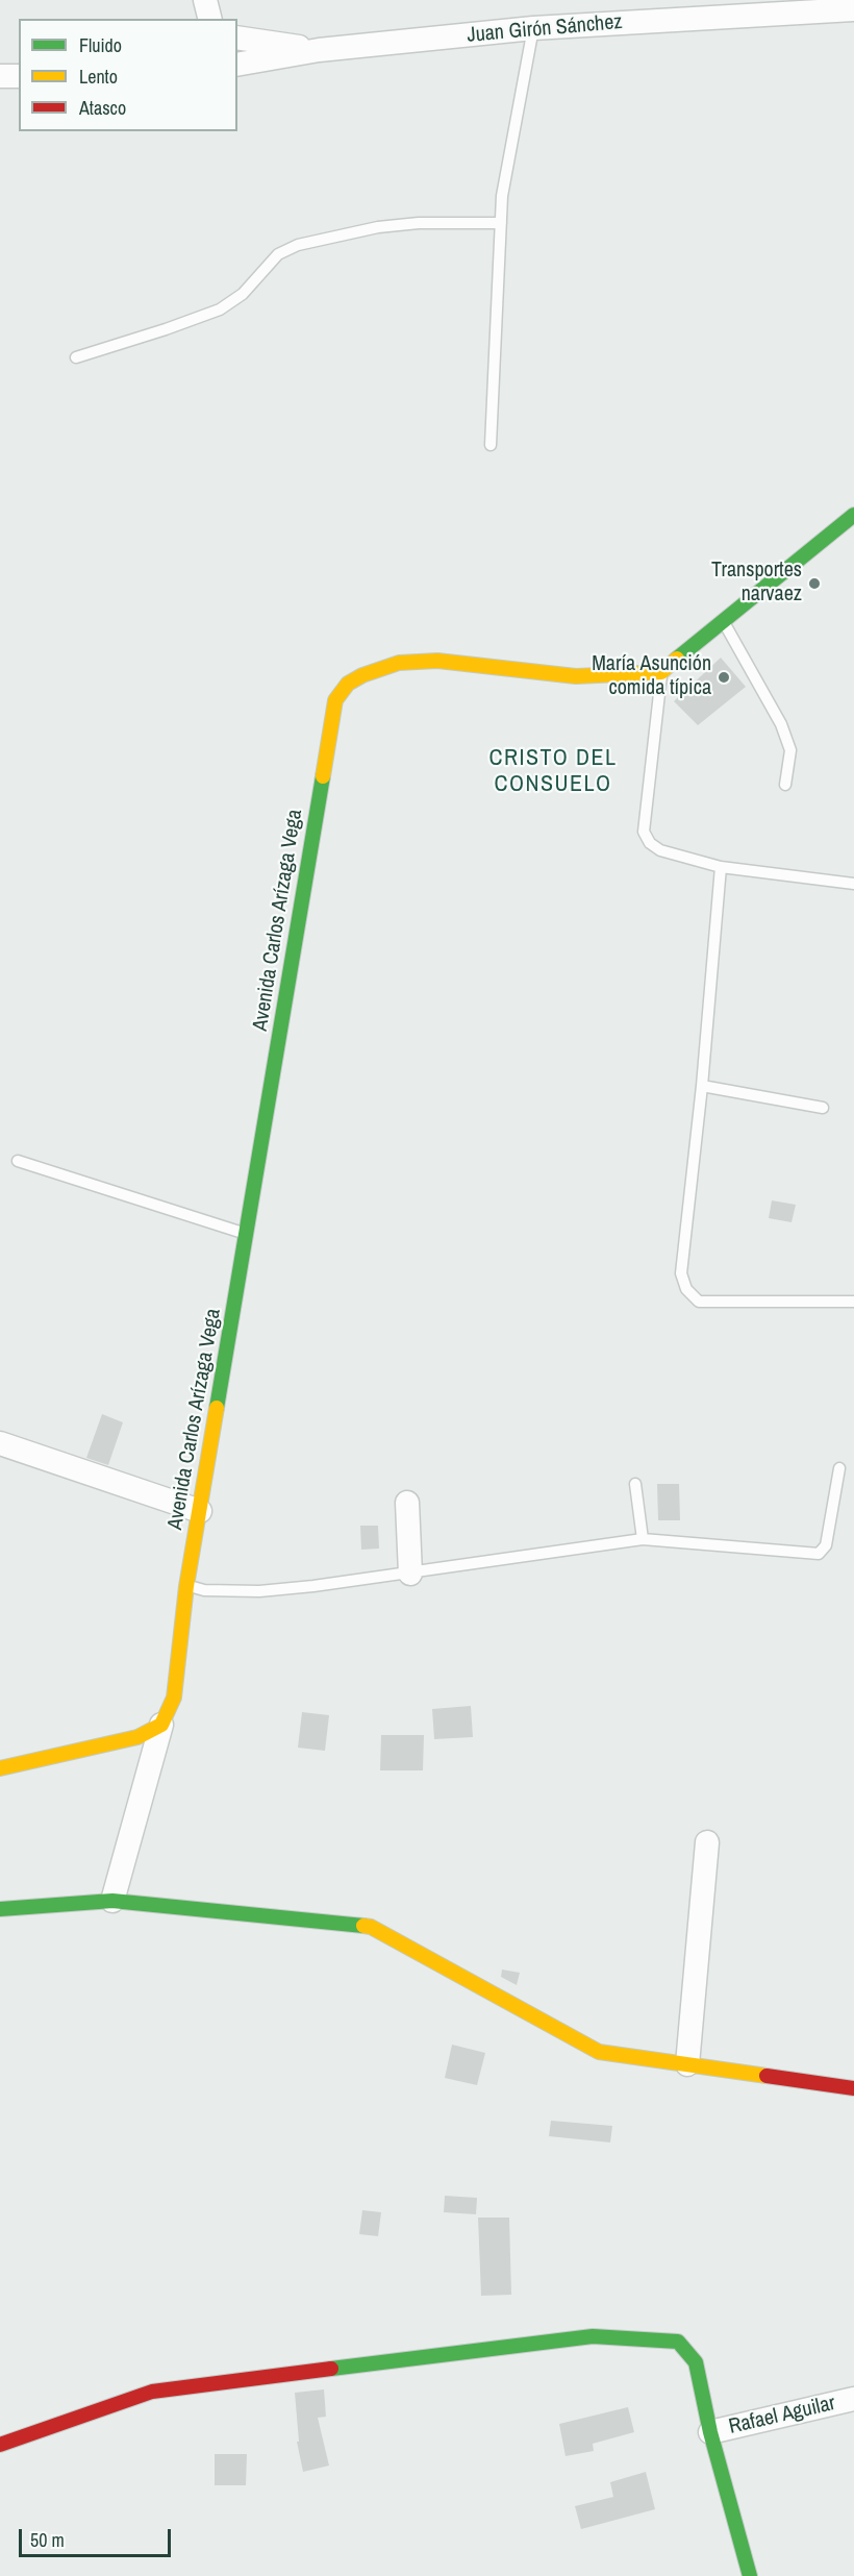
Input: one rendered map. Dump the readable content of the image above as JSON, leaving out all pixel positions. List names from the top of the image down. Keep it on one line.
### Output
{"streets":{"street":["Juan Girón Sánchez","Avenida Carlos Arízaga Vega","Rafael Aguilar"]},"districts":["CRISTO DEL CONSUELO"],"places":["Transportes narvaez","María Asunción comida típica"],"legend":["Fluido","Lento","Atasco"],"scale_bar":"50 m"}
